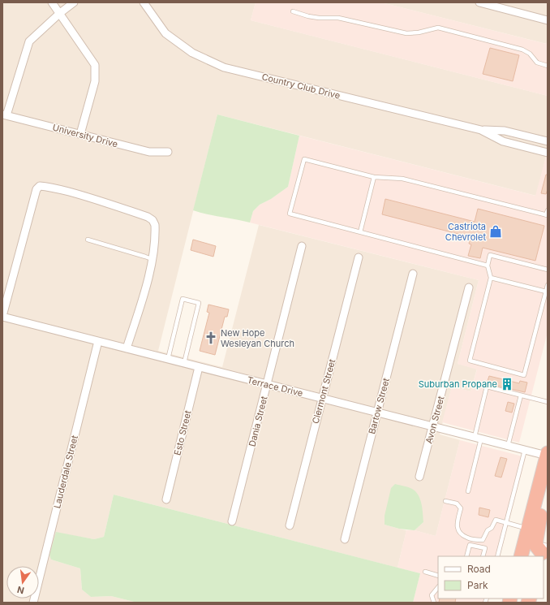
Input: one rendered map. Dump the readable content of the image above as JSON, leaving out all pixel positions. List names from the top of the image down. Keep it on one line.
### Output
{"streets":{"street":["Country Club Drive","University Drive","Terrace Drive","Clermont Street","Bartow Street","Avon Street","Dania Street","Esto Street","Lauderdale Street"]},"crossings":[["Terrace Drive","Clermont Street"],["Terrace Drive","Bartow Street"],["Terrace Drive","Avon Street"],["Terrace Drive","Dania Street"],["Terrace Drive","Esto Street"],["Terrace Drive","Lauderdale Street"]],"places":{"shop":["Castriota Chevrolet"],"church":["New Hope Wesleyan Church"],"building":["Suburban Propane"]},"legend":["Road","Park"],"north":"bottom"}
